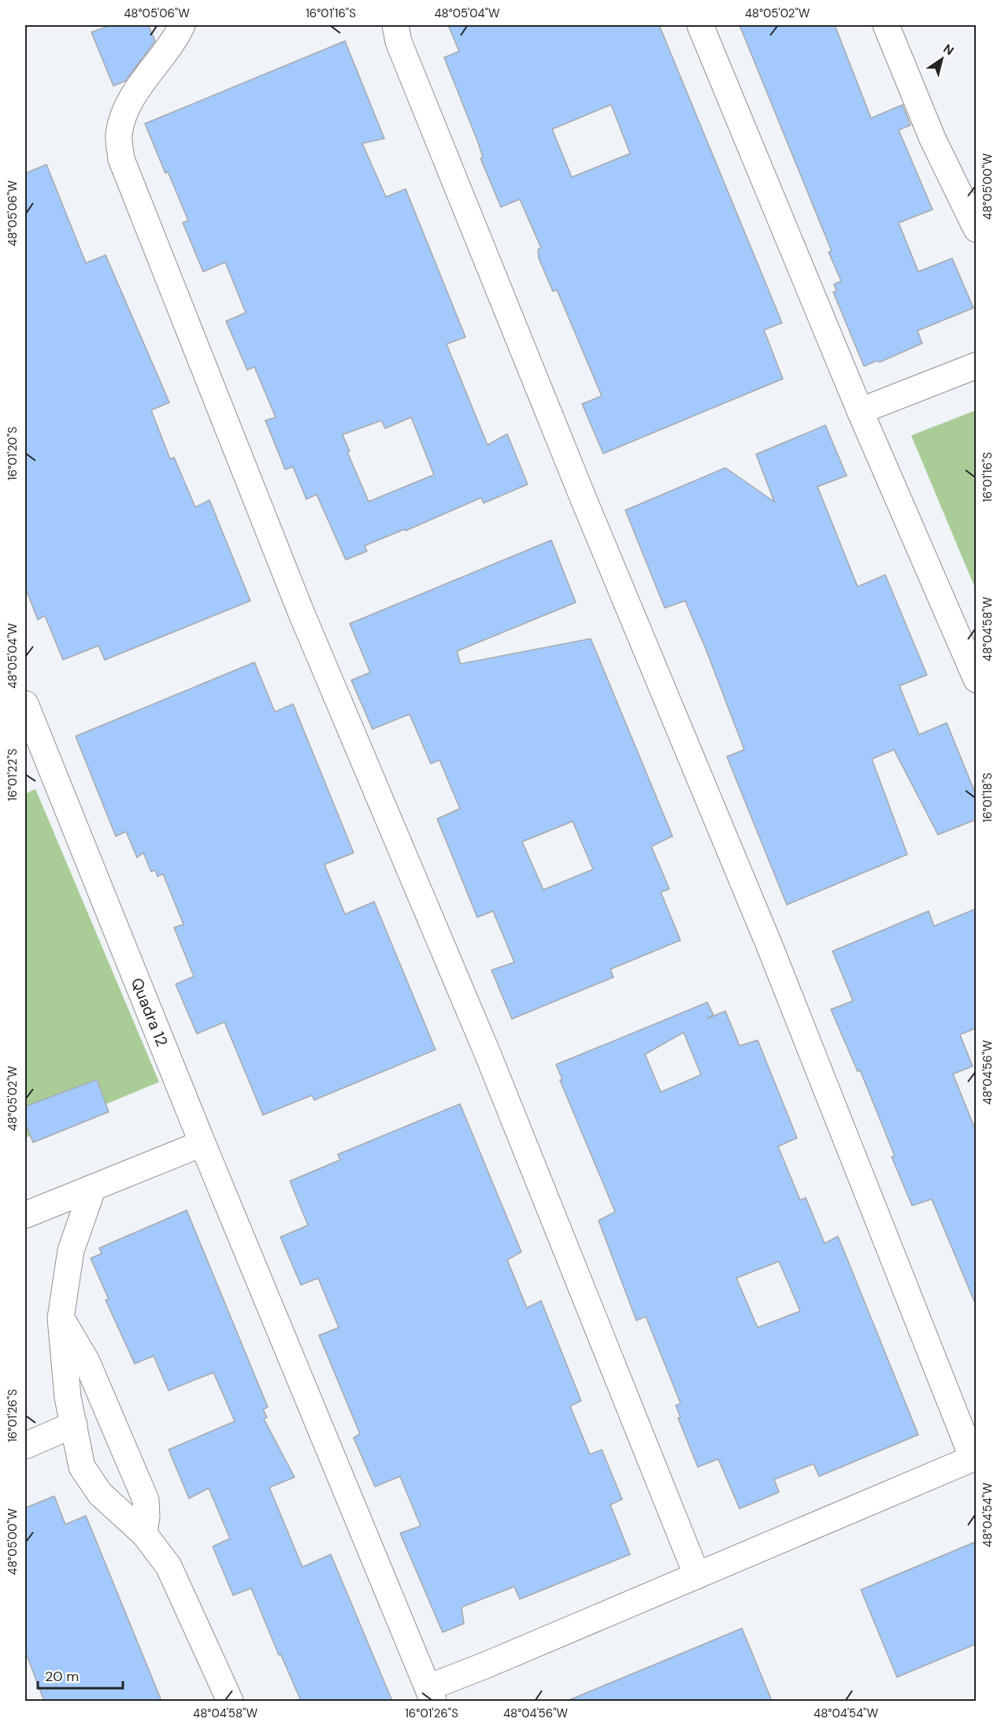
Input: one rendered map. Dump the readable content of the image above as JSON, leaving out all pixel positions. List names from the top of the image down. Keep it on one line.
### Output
{"streets":{"street":["Quadra 12"]},"scale_bar":"20 m","north":"top right","coordinates":["48°05'06\"W","16°01'16\"S","48°05'04\"W","48°05'02\"W","48°05'00\"W","16°01'20\"S","48°04'58\"W","16°01'22\"S","16°01'18\"S","48°04'56\"W","16°01'26\"S","48°04'54\"W"]}
